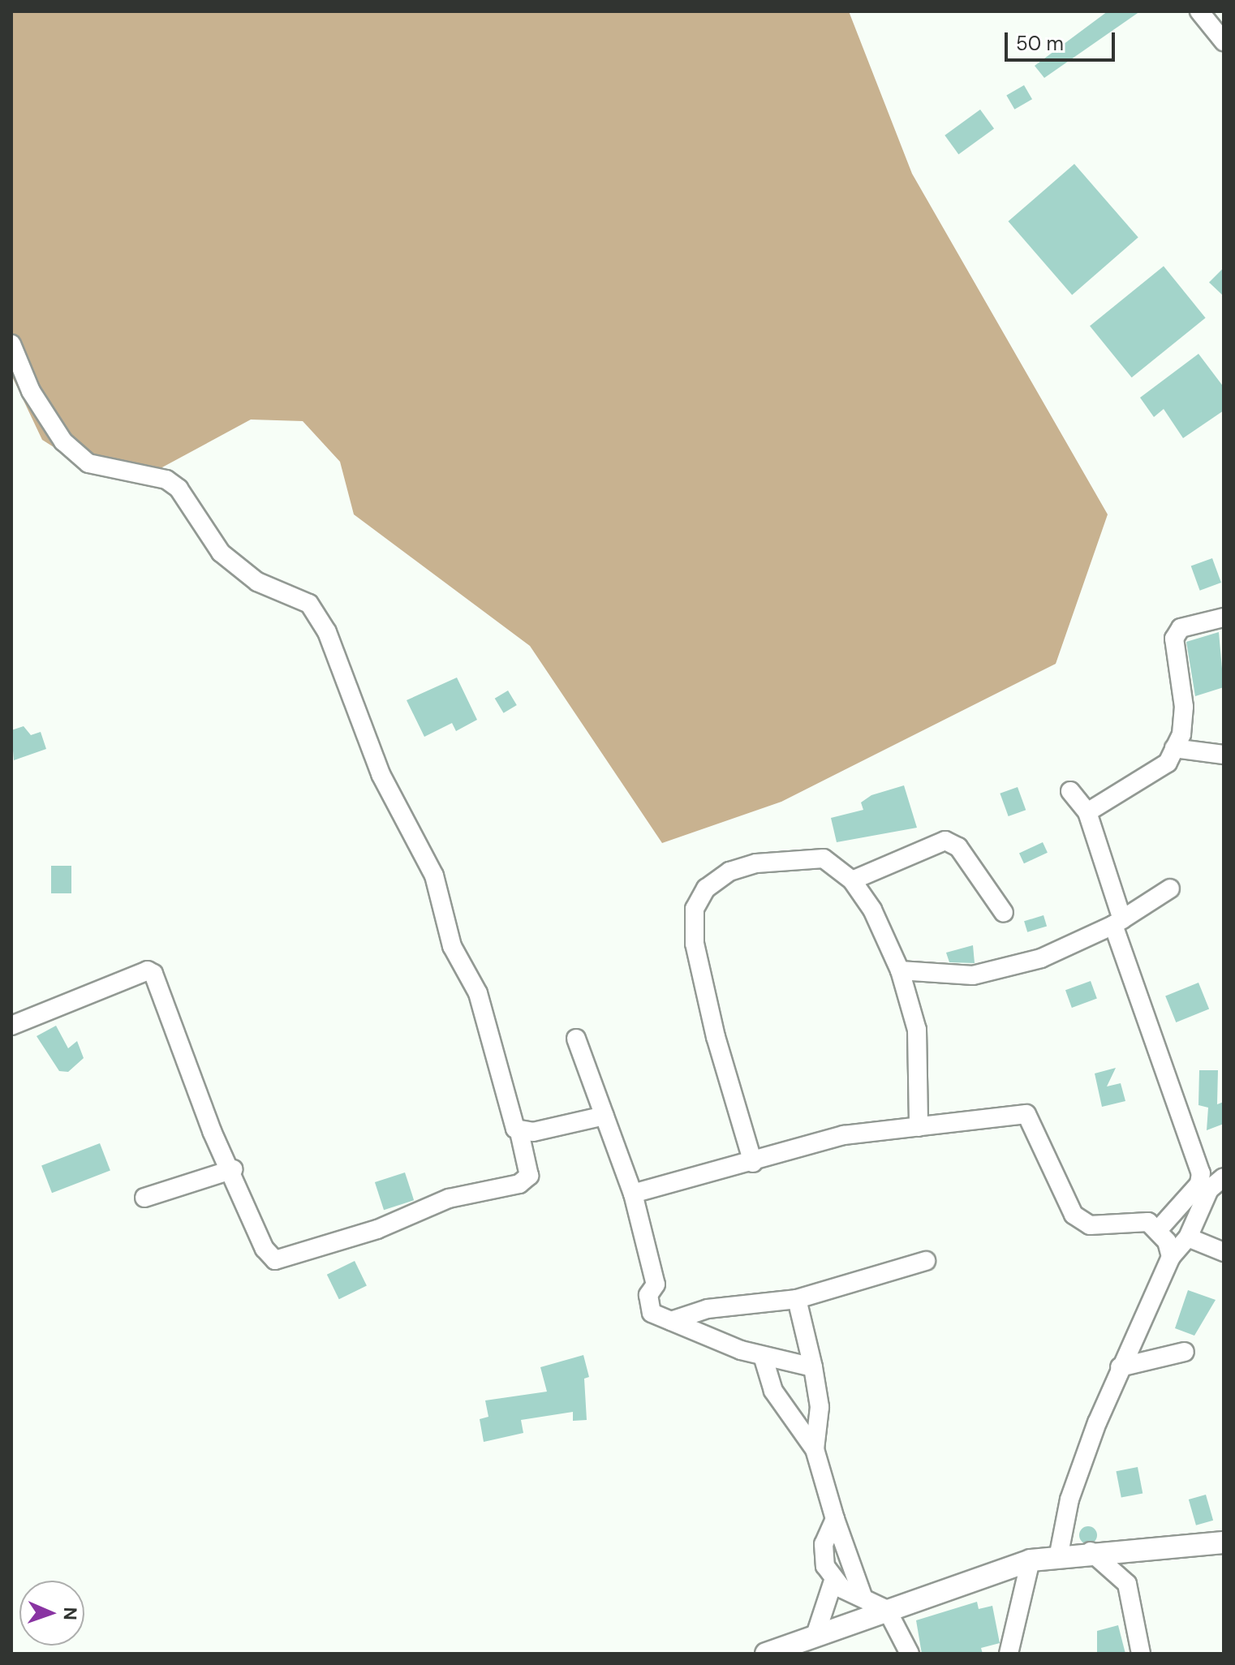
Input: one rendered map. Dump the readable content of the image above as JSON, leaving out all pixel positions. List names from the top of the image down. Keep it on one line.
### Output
{"scale_bar":"50 m","north":"right"}
